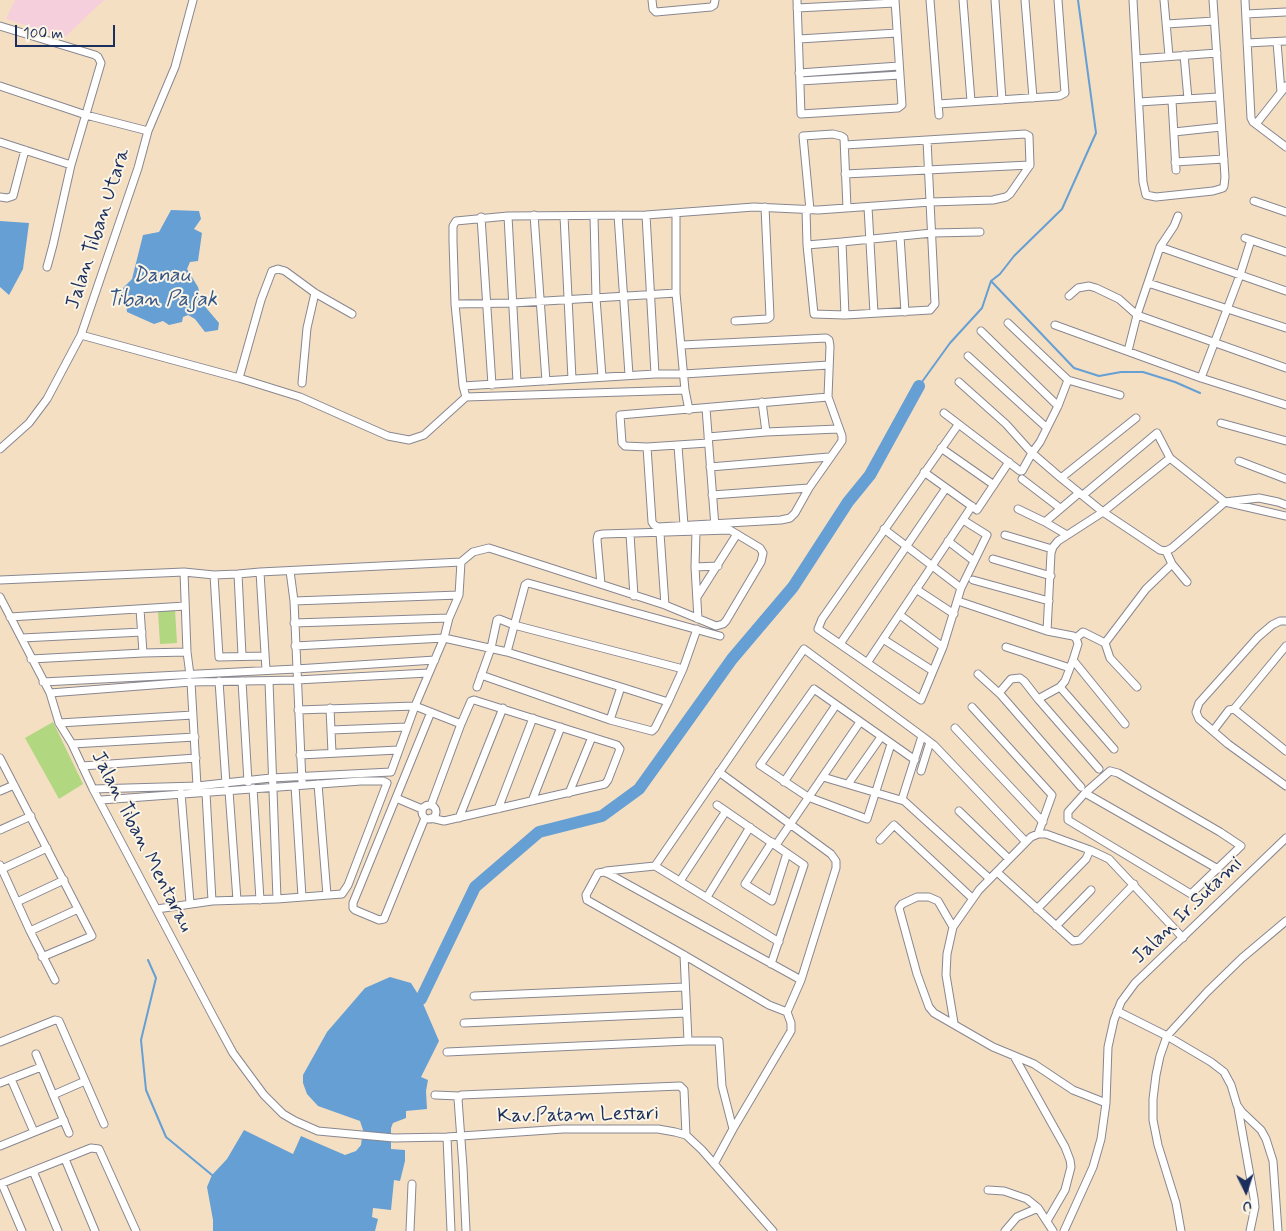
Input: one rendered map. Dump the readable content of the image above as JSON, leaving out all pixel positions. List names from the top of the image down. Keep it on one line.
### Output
{"streets":{"street":["Jalan Tiban Utara","Jalan Tiban Mentarau","Jalan Ir.Sutami","Kav.Patam Lestari"]},"crossings":[["Jalan Tiban Mentarau","Kav.Patam Lestari"]],"water":["Danau Tiban Pajak"],"scale_bar":"100 m","north":"bottom"}
